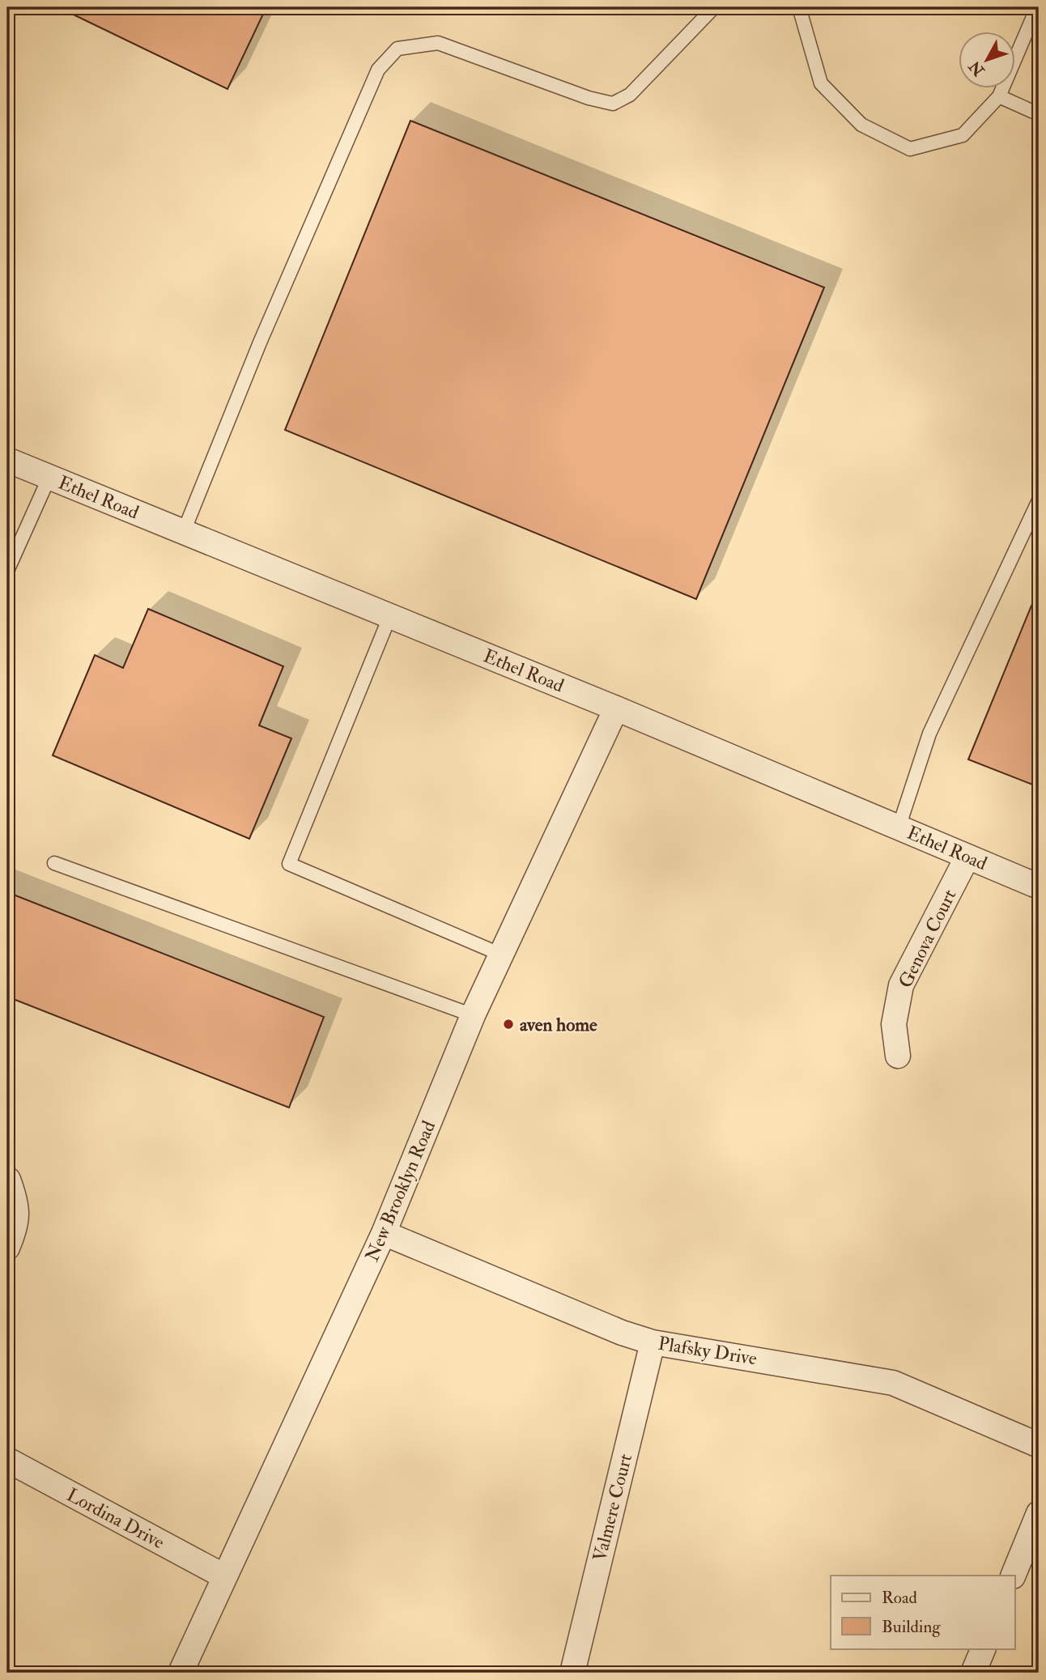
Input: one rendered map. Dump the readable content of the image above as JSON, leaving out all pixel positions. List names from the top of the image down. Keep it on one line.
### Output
{"streets":{"street":["Ethel Road","Genova Court","New Brooklyn Road","Plafsky Drive","Valmere Court","Lordina Drive"]},"crossings":[["Ethel Road","Genova Court"],["Ethel Road","New Brooklyn Road"],["New Brooklyn Road","Plafsky Drive"],["New Brooklyn Road","Lordina Drive"],["Plafsky Drive","Valmere Court"]],"places":["aven home"],"legend":["Road","Building"],"north":"bottom left"}
